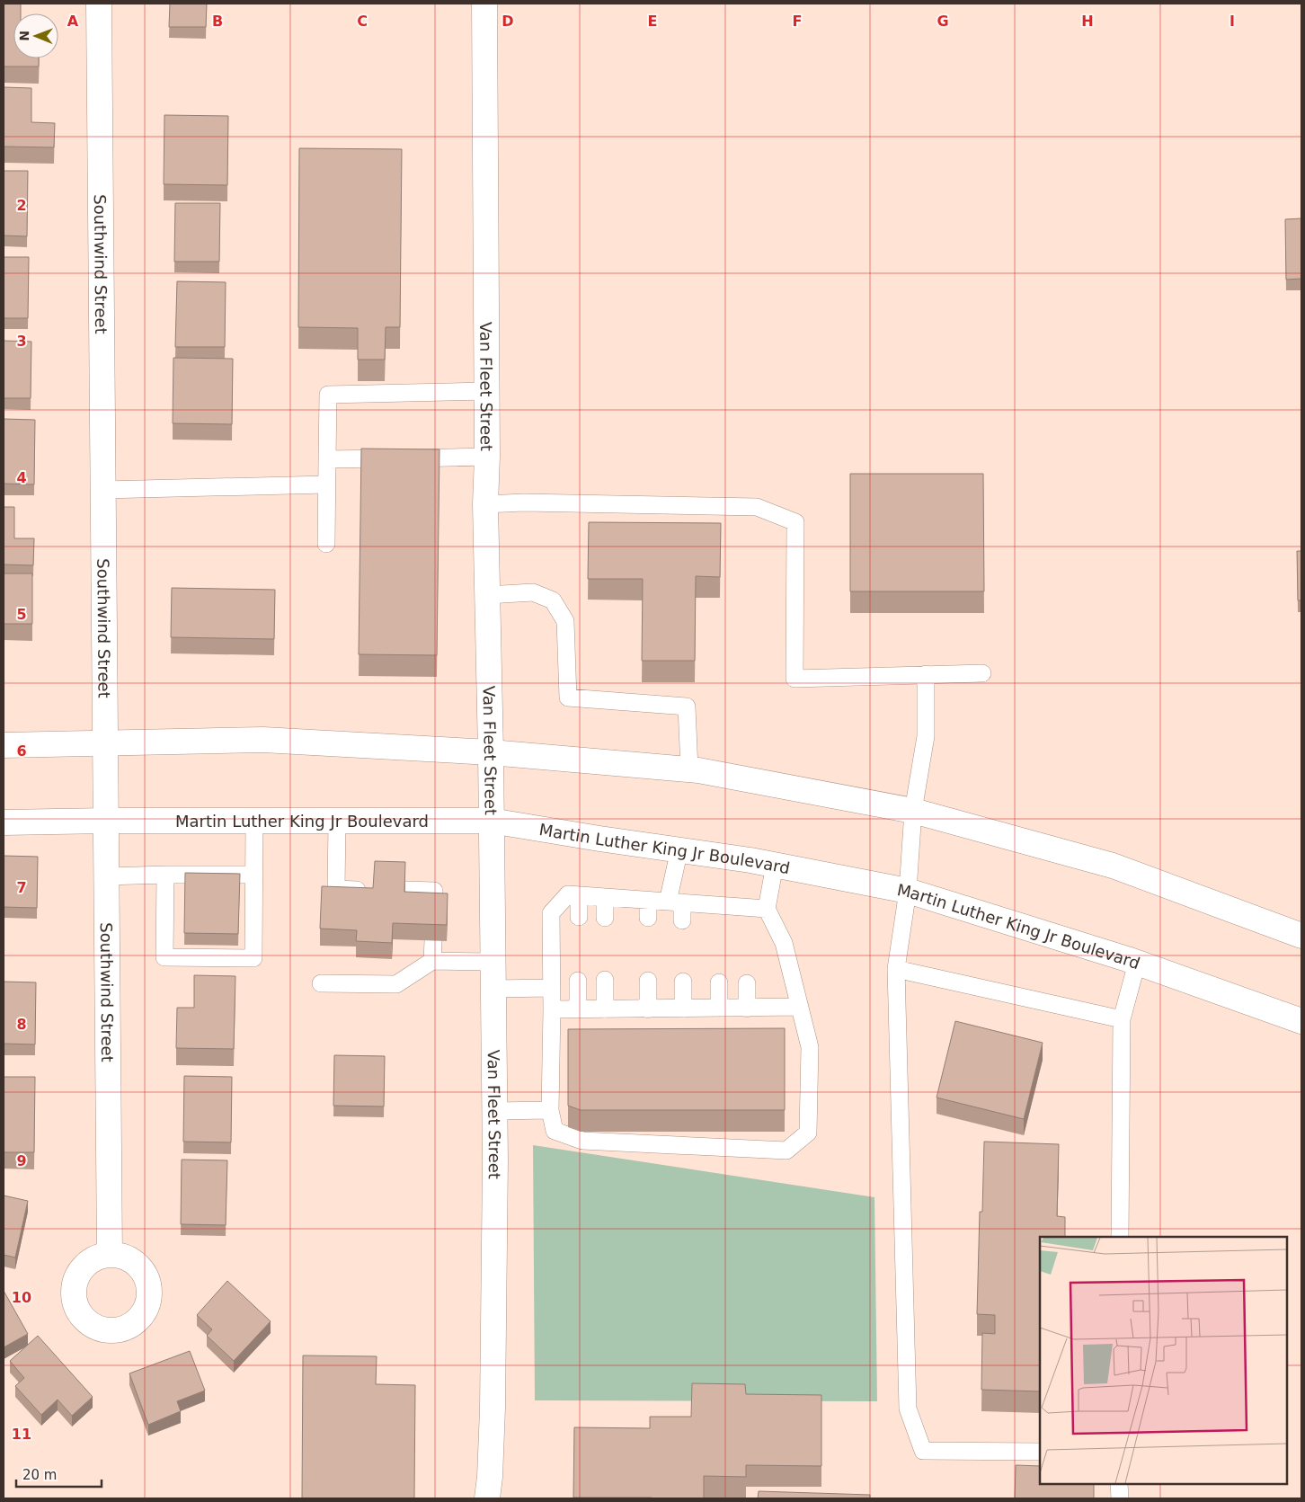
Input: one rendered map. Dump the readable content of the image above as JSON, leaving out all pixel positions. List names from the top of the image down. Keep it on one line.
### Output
{"streets":{"street":["Southwind Street","Van Fleet Street","Martin Luther King Jr Boulevard"]},"crossings":[["Southwind Street","Martin Luther King Jr Boulevard"],["Van Fleet Street","Martin Luther King Jr Boulevard"]],"scale_bar":"20 m","north":"left","grid":{"columns":["A","B","C","D","E","F","G","H","I"],"rows":["2","3","4","5","6","7","8","9","10","11"]}}
